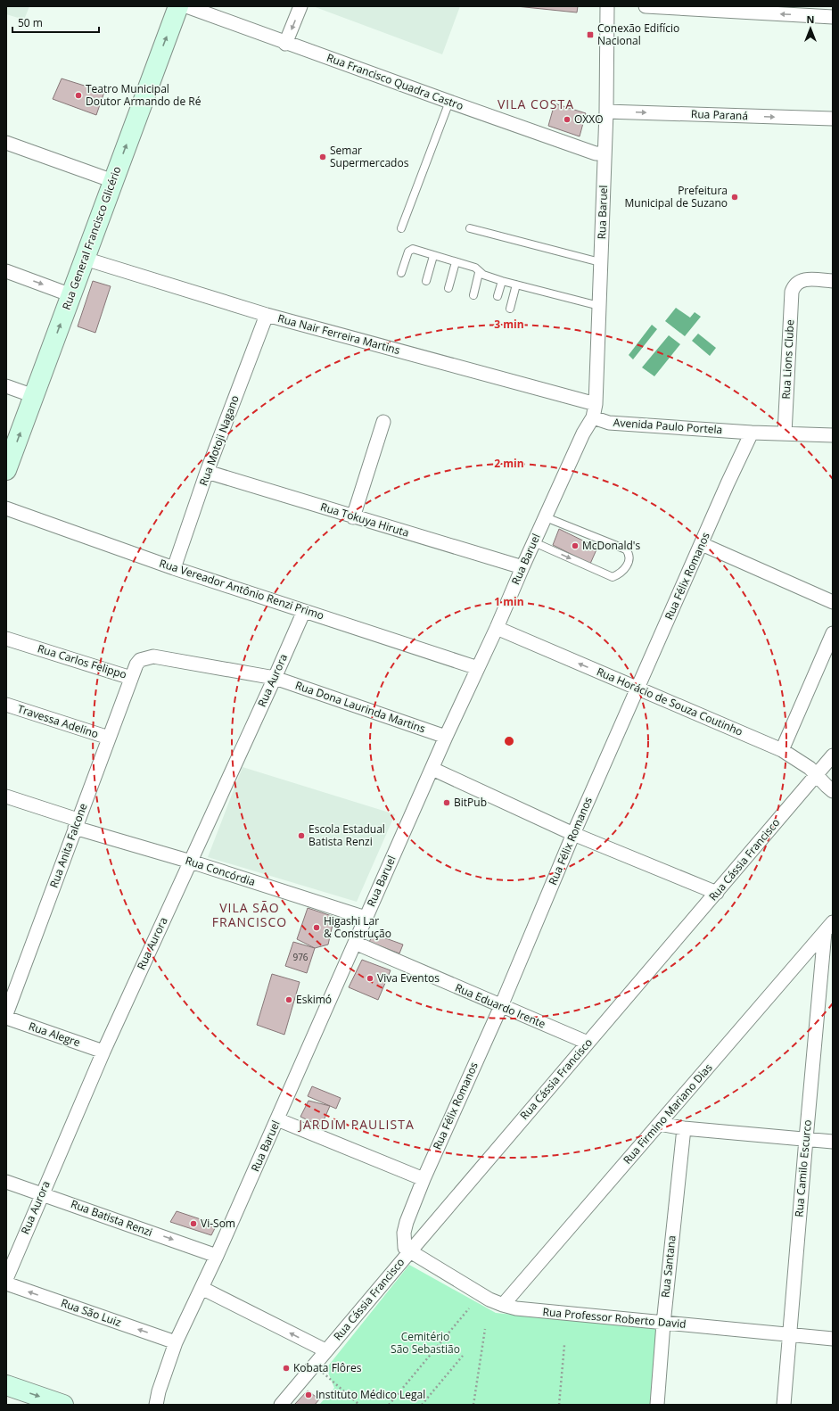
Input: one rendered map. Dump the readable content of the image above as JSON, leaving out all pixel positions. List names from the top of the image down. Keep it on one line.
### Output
{"streets":{"main road":["Rua General Francisco Glicério"],"street":["Rua Francisco Quadra Castro","Rua Paraná","Rua Baruel","Rua Nair Ferreira Martins","Rua Lions Clube","Avenida Paulo Portela","Rua Motoji Nagano","Rua Tokuya Hiruta","Rua Félix Romanos","Rua Vereador Antônio Renzi Primo","Rua Carlos Felippo","Rua Aurora","Rua Horácio de Souza Coutinho","Rua Dona Laurinda Martins","Travessa Adelino","Rua Anita Falcone","Rua Cássia Francisco","Rua Concórdia","Rua Eduardo Irente","Rua Alegre","Rua Firmino Mariano Dias","Rua Camilo Escurco","Rua Batista Renzi","Rua Santana","Rua São Luiz","Rua Professor Roberto David"]},"crossings":[["Rua Francisco Quadra Castro","Rua Baruel"],["Rua Paraná","Rua Baruel"],["Rua Baruel","Rua Nair Ferreira Martins"],["Rua Baruel","Avenida Paulo Portela"],["Rua Baruel","Rua Tokuya Hiruta"],["Rua Baruel","Rua Vereador Antônio Renzi Primo"],["Rua Baruel","Rua Horácio de Souza Coutinho"],["Rua Baruel","Rua Dona Laurinda Martins"],["Rua Baruel","Rua Concórdia"],["Rua Baruel","Rua Eduardo Irente"],["Rua Baruel","Rua Batista Renzi"],["Rua Baruel","Rua São Luiz"],["Rua General Francisco Glicério","Rua Nair Ferreira Martins"],["Rua Nair Ferreira Martins","Rua Motoji Nagano"],["Rua Lions Clube","Avenida Paulo Portela"],["Avenida Paulo Portela","Rua Félix Romanos"],["Rua Motoji Nagano","Rua Tokuya Hiruta"],["Rua Motoji Nagano","Rua Vereador Antônio Renzi Primo"],["Rua Félix Romanos","Rua Horácio de Souza Coutinho"],["Rua Félix Romanos","Rua Cássia Francisco"],["Rua Félix Romanos","Rua Eduardo Irente"],["Rua Félix Romanos","Rua Professor Roberto David"],["Rua Vereador Antônio Renzi Primo","Rua Aurora"],["Rua Carlos Felippo","Rua Aurora"],["Rua Carlos Felippo","Rua Dona Laurinda Martins"],["Rua Carlos Felippo","Rua Anita Falcone"],["Rua Aurora","Rua Dona Laurinda Martins"],["Rua Aurora","Rua Concórdia"],["Rua Aurora","Rua Alegre"],["Rua Aurora","Rua Batista Renzi"],["Rua Horácio de Souza Coutinho","Rua Cássia Francisco"],["Travessa Adelino","Rua Anita Falcone"],["Rua Anita Falcone","Rua Concórdia"],["Rua Cássia Francisco","Rua Eduardo Irente"],["Rua Cássia Francisco","Rua Professor Roberto David"],["Rua Firmino Mariano Dias","Rua Camilo Escurco"],["Rua Firmino Mariano Dias","Rua Professor Roberto David"],["Rua Camilo Escurco","Rua Professor Roberto David"],["Rua Santana","Rua Professor Roberto David"]],"one_way":["Rua General Francisco Glicério","Rua Horácio de Souza Coutinho","Rua Batista Renzi","Rua São Luiz"],"districts":["VILA COSTA","VILA SÃO FRANCISCO","JARDIM PAULISTA"],"parks":["Cemitério São Sebastião"],"places":{"transit":["Conexão Edifício Nacional"],"other":["Teatro Municipal Doutor Armando de Ré","OXXO","Semar Supermercados","Prefeitura Municipal de Suzano","McDonald's","BitPub","Escola Estadual Batista Renzi","Higashi Lar & Construção","Viva Eventos","Eskimó","Vi-Som","Kobata Flôres","Instituto Médico Legal"]},"house_numbers":["976"],"scale_bar":"50 m","north":"top","rings":["3 min","2 min","1 min"]}
